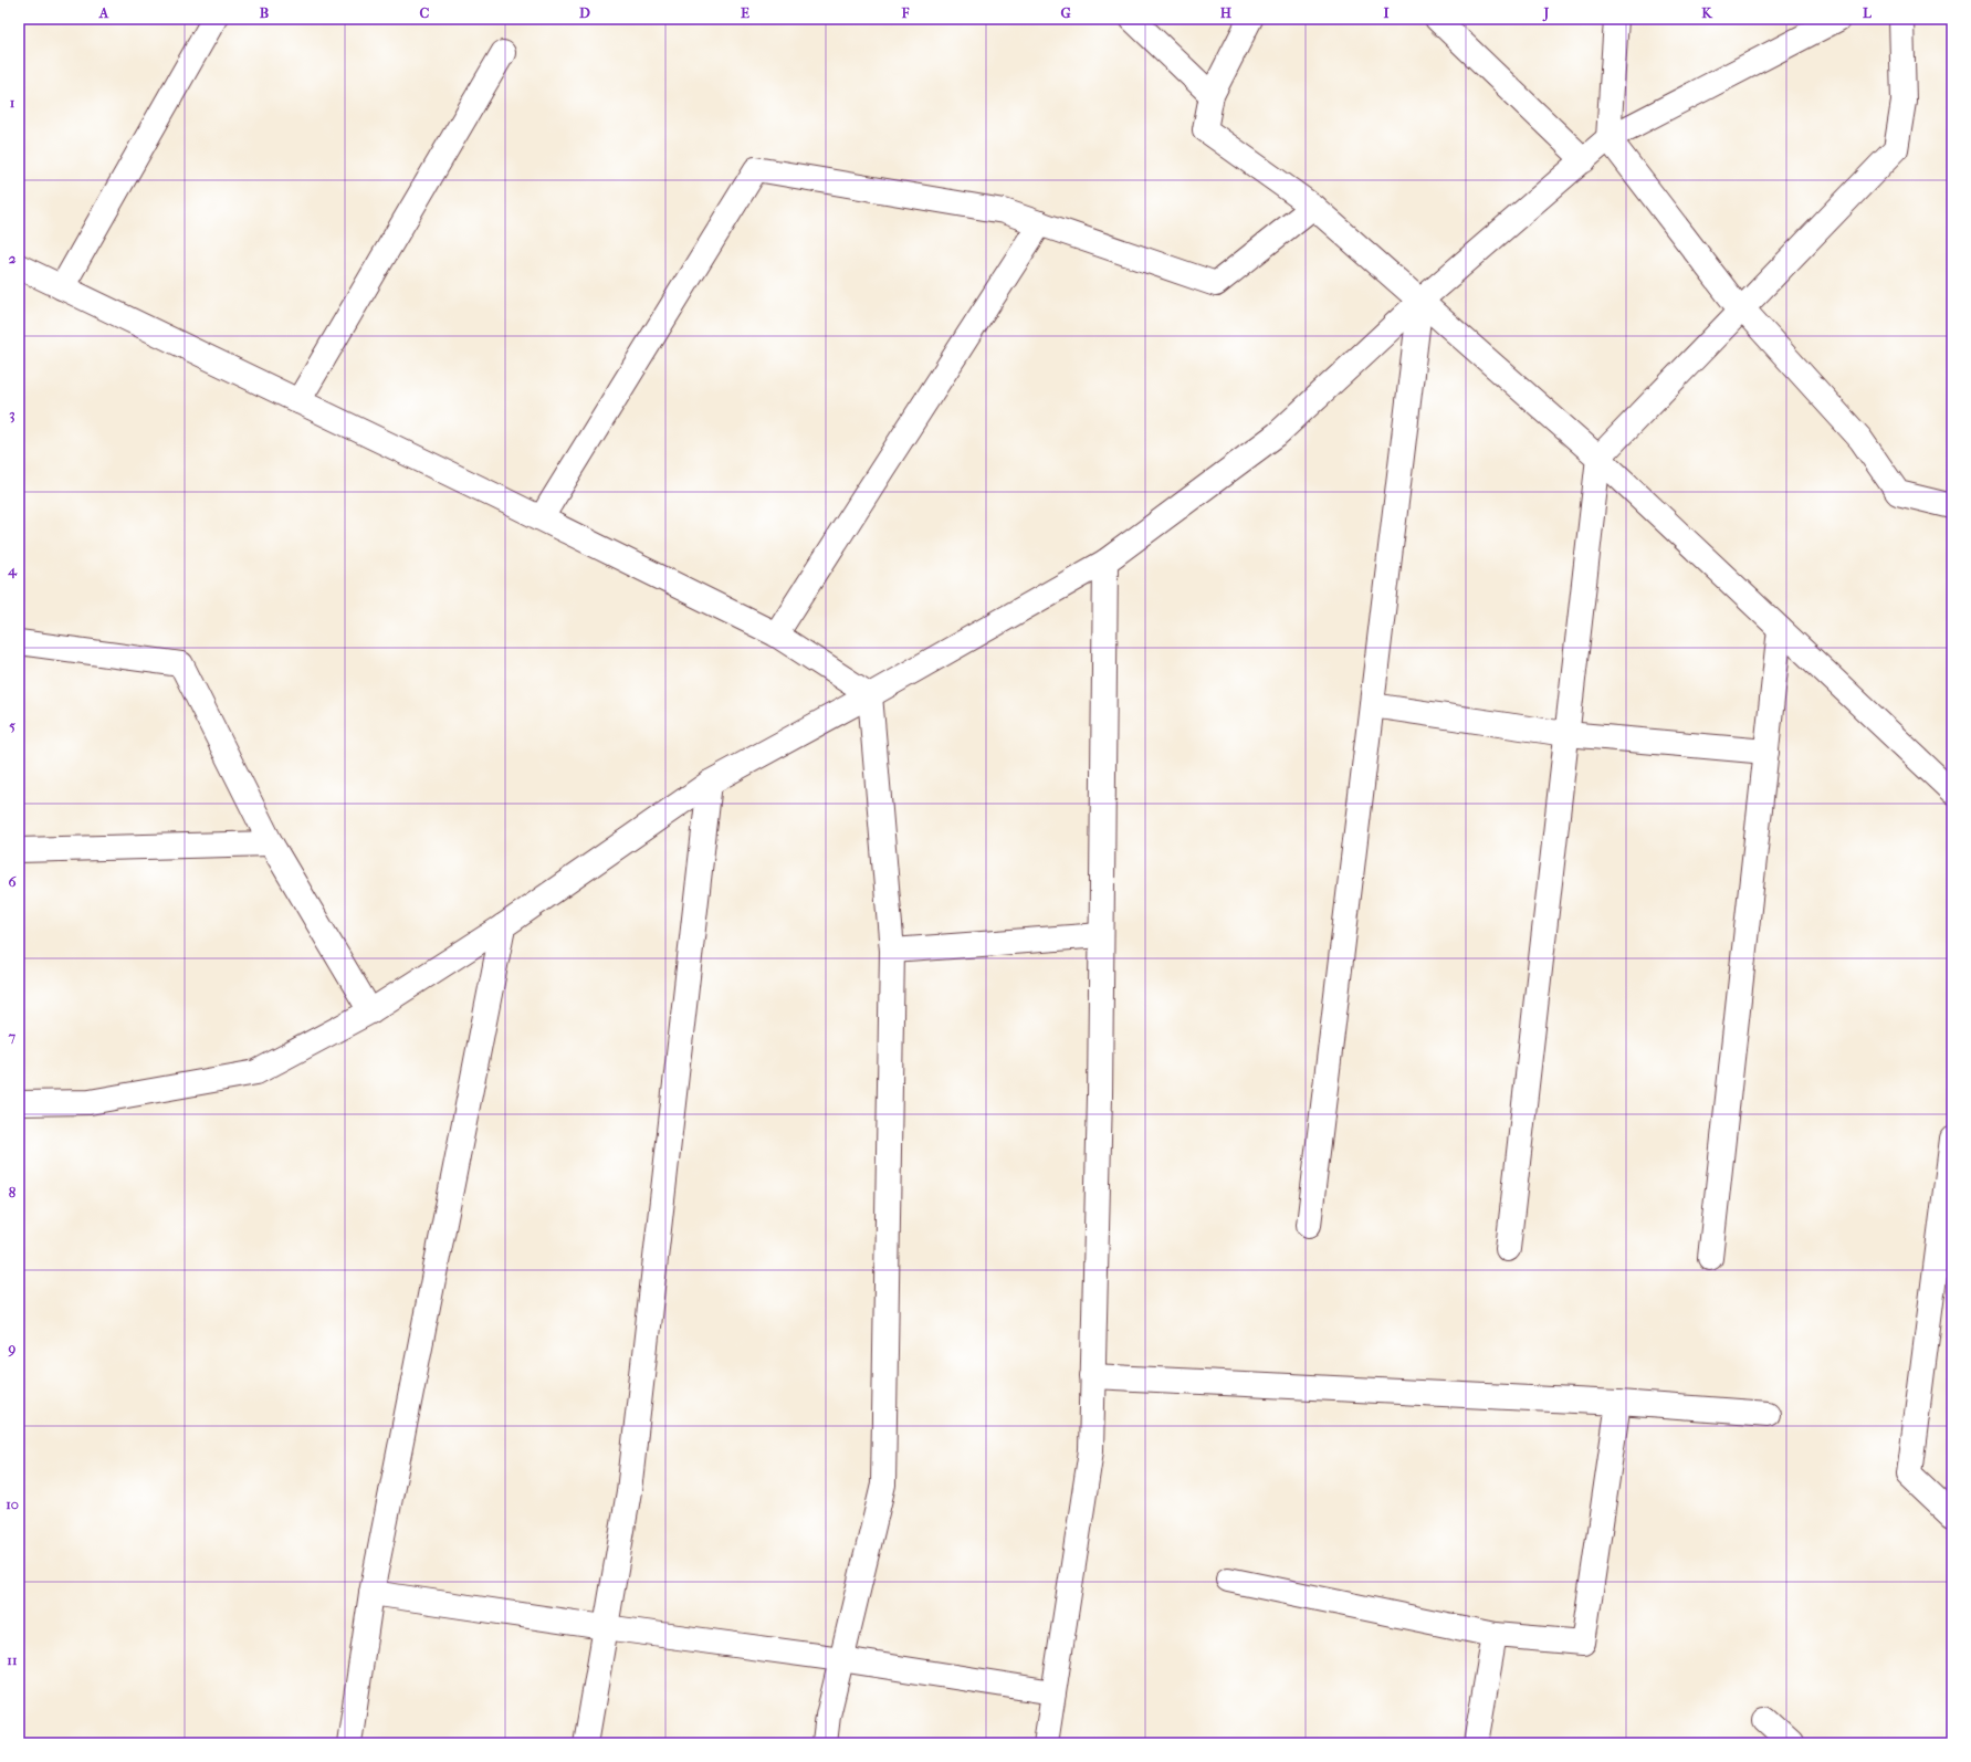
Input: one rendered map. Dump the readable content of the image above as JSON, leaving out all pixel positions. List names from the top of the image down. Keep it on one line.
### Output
{"grid":{"columns":["A","B","C","D","E","F","G","H","I","J","K","L"],"rows":["1","2","3","4","5","6","7","8","9","10","11"]}}
